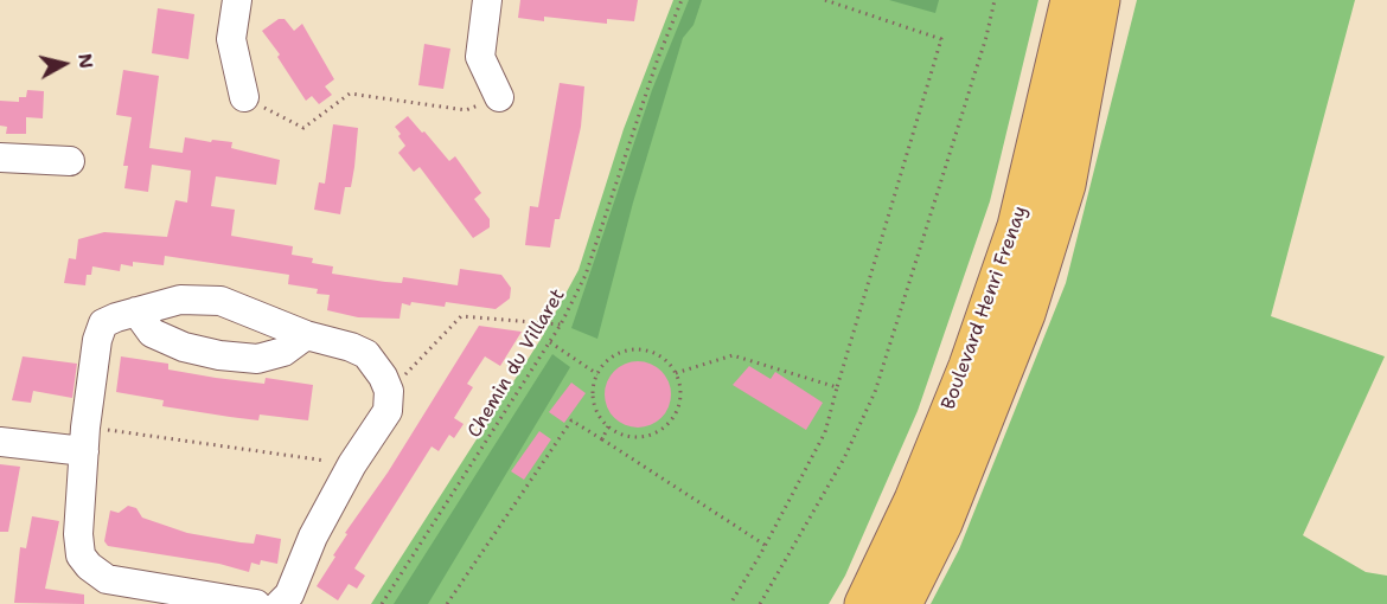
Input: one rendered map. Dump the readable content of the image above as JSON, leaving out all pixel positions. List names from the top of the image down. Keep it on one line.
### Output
{"streets":{"highway":["Boulevard Henri Frenay"],"path":["Chemin du Villaret"]},"north":"right"}
